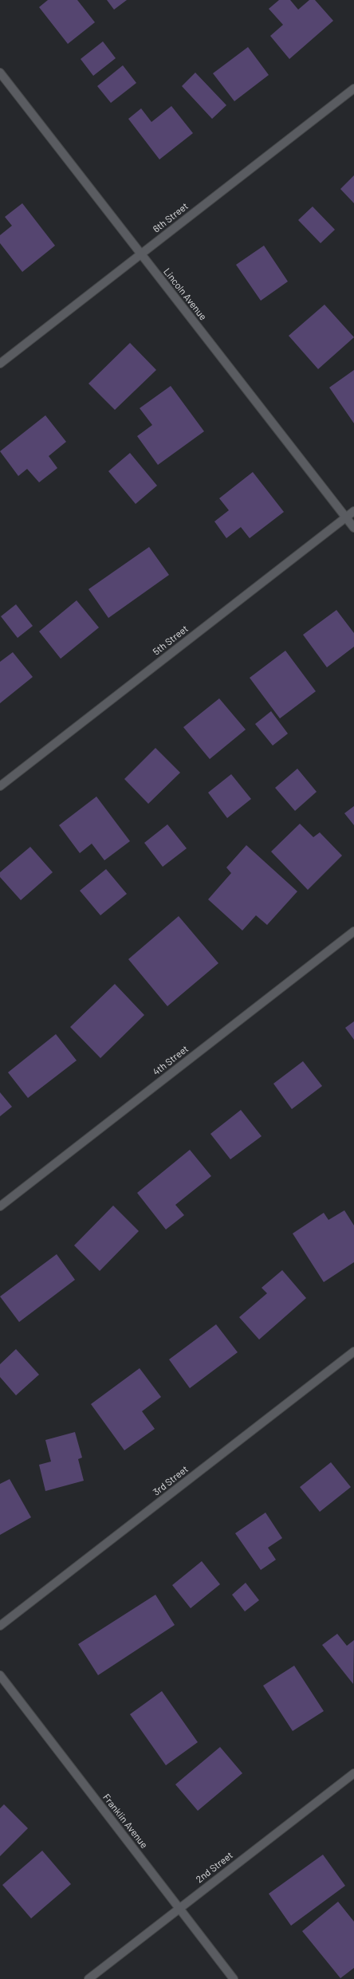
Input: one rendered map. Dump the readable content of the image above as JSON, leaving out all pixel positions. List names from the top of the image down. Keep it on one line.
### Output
{"streets":{"street":["6th Street","Lincoln Avenue","5th Street","4th Street","3rd Street","Franklin Avenue","2nd Street"]},"crossings":[["6th Street","Lincoln Avenue"],["Lincoln Avenue","5th Street"],["Franklin Avenue","2nd Street"]]}
